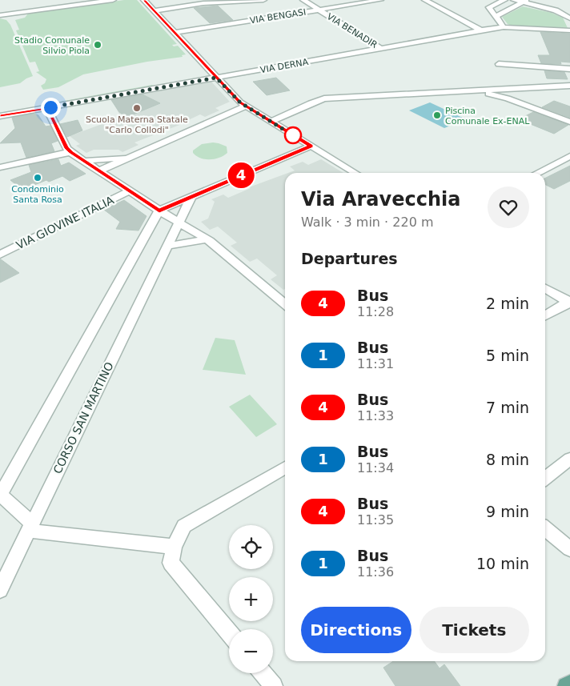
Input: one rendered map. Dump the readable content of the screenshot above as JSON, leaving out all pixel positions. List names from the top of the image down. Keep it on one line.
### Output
{"streets":{"street":["VIA BENGASI","VIA BENADIR","VIA DERNA","VIA GIOVINE ITALIA","CORSO SAN MARTINO"]},"crossings":[["VIA BENGASI","VIA BENADIR"],["VIA BENADIR","VIA DERNA"]],"places":["Stadio Comunale Silvio Piola","Scuola Materna Statale \"Carlo Collodi\"","Piscina Comunale Ex-ENAL","Condominio Santa Rosa"],"lines":["bus line 4"],"page":{"on_map":"4","heading":[["Via Aravecchia","Walk · 3 min · 220 m"],"Departures"],"list":[{"mark":"4","name":"Bus","note":"11:28","value":"2 min"},{"mark":"1","name":"Bus","note":"11:31","value":"5 min"},{"mark":"4","name":"Bus","note":"11:33","value":"7 min"},{"mark":"1","name":"Bus","note":"11:34","value":"8 min"},{"mark":"4","name":"Bus","note":"11:35","value":"9 min"},{"mark":"1","name":"Bus","note":"11:36","value":"10 min"}],"map_buttons":["+","−"],"buttons":["Directions","Tickets"]}}
